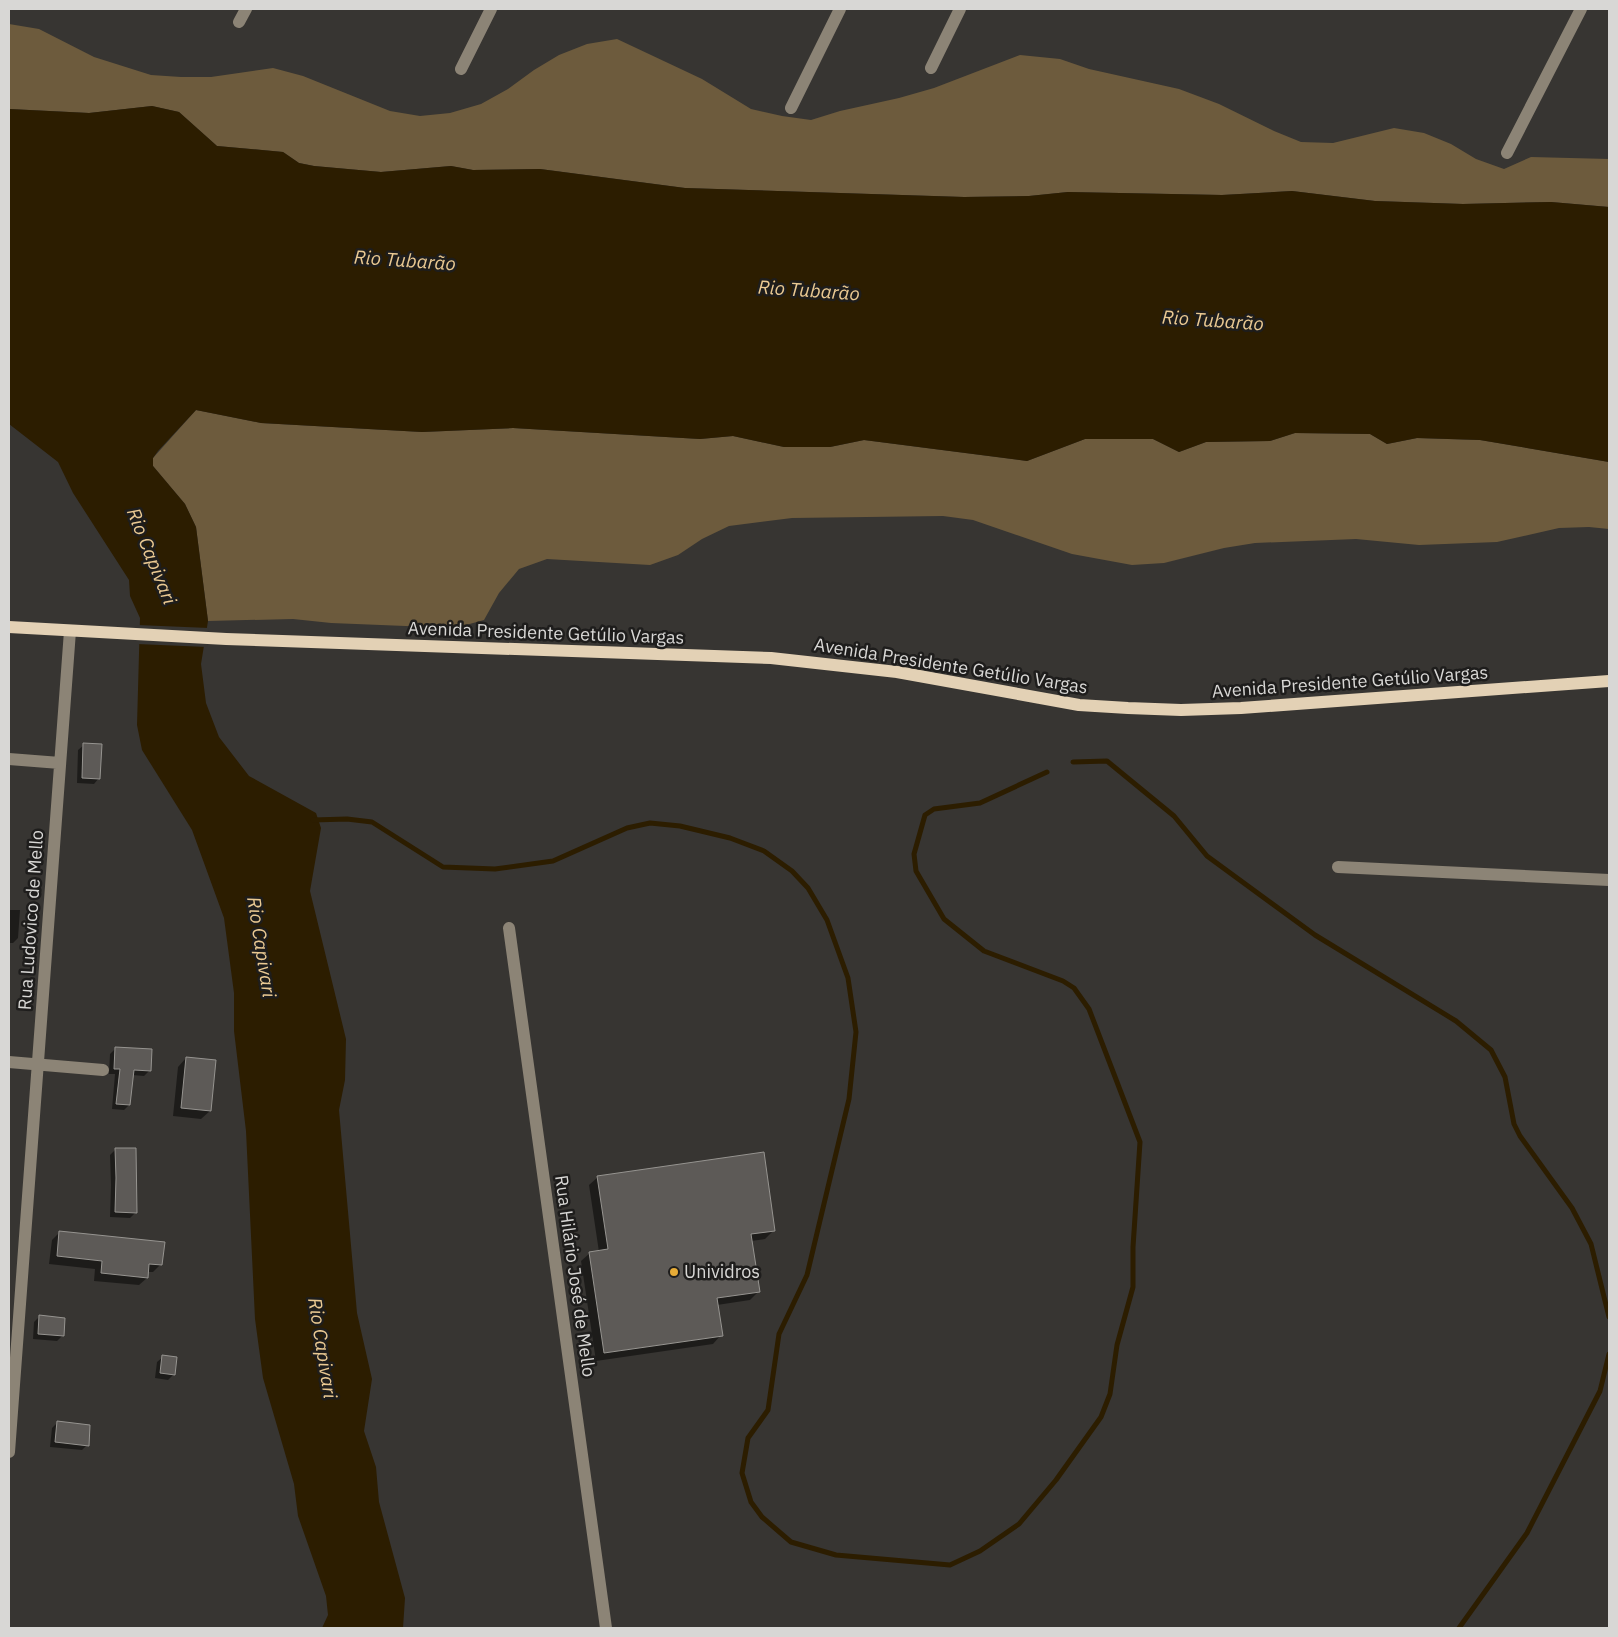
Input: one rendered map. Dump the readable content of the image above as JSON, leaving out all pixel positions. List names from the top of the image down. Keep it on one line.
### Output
{"streets":{"main road":["Avenida Presidente Getúlio Vargas"],"street":["Rua Ludovico de Mello","Rua Hilário José de Mello"]},"crossings":[["Avenida Presidente Getúlio Vargas","Rua Ludovico de Mello"]],"water":["Rio Tubarão","Rio Capivari"],"places":["Unividros"]}
